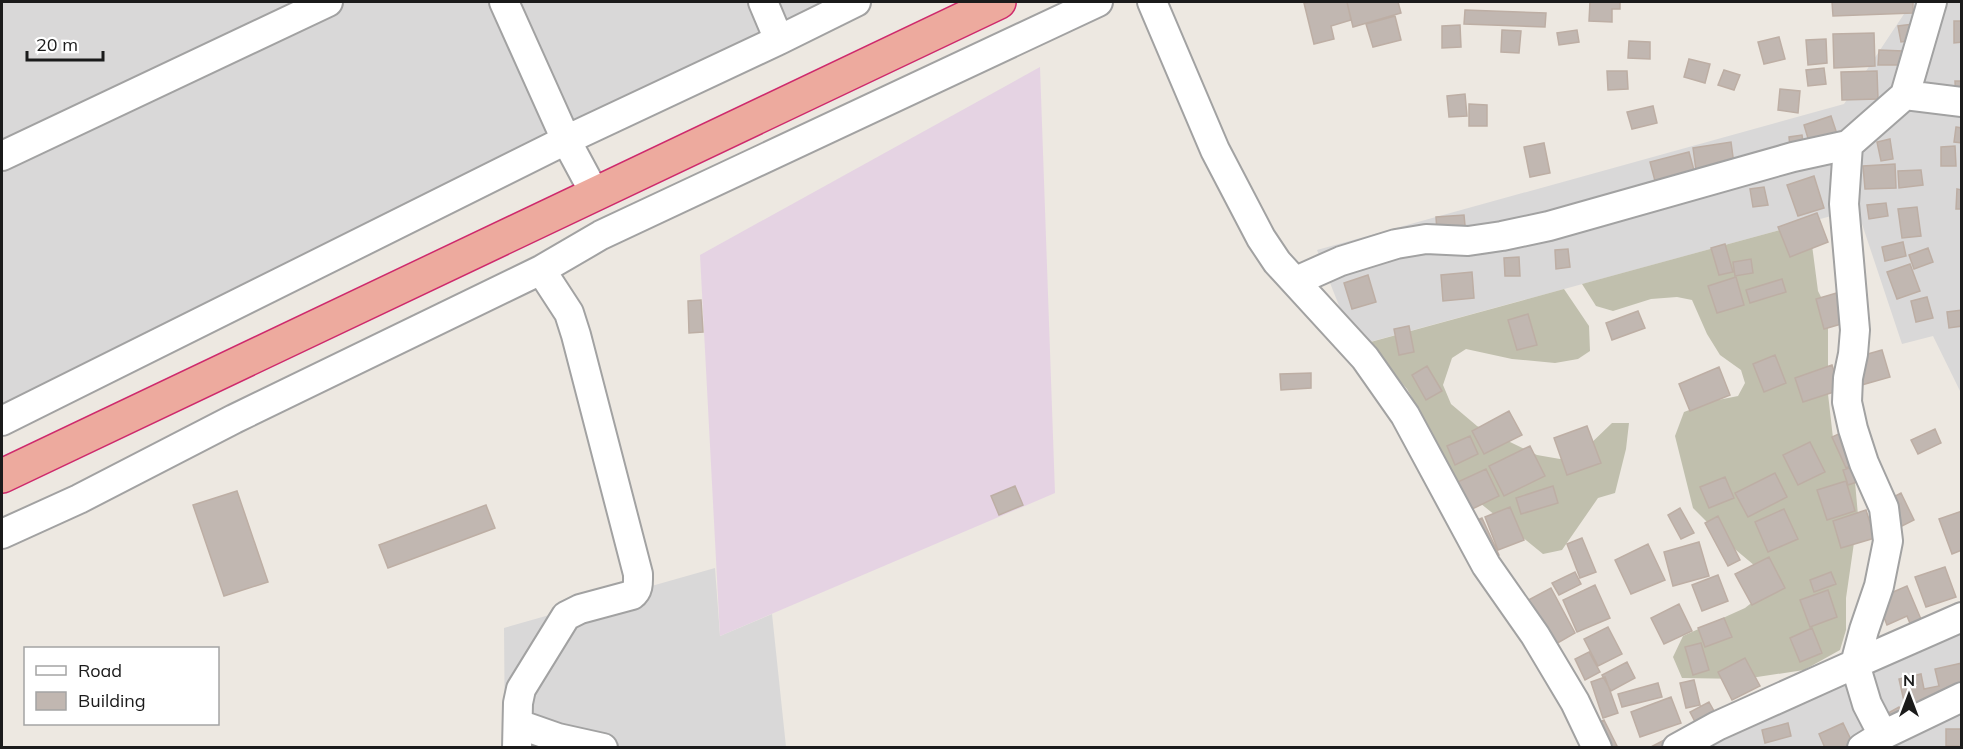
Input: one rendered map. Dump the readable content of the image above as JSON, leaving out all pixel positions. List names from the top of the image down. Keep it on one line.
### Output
{"legend":["Road","Building"],"scale_bar":"20 m","north":"top"}
